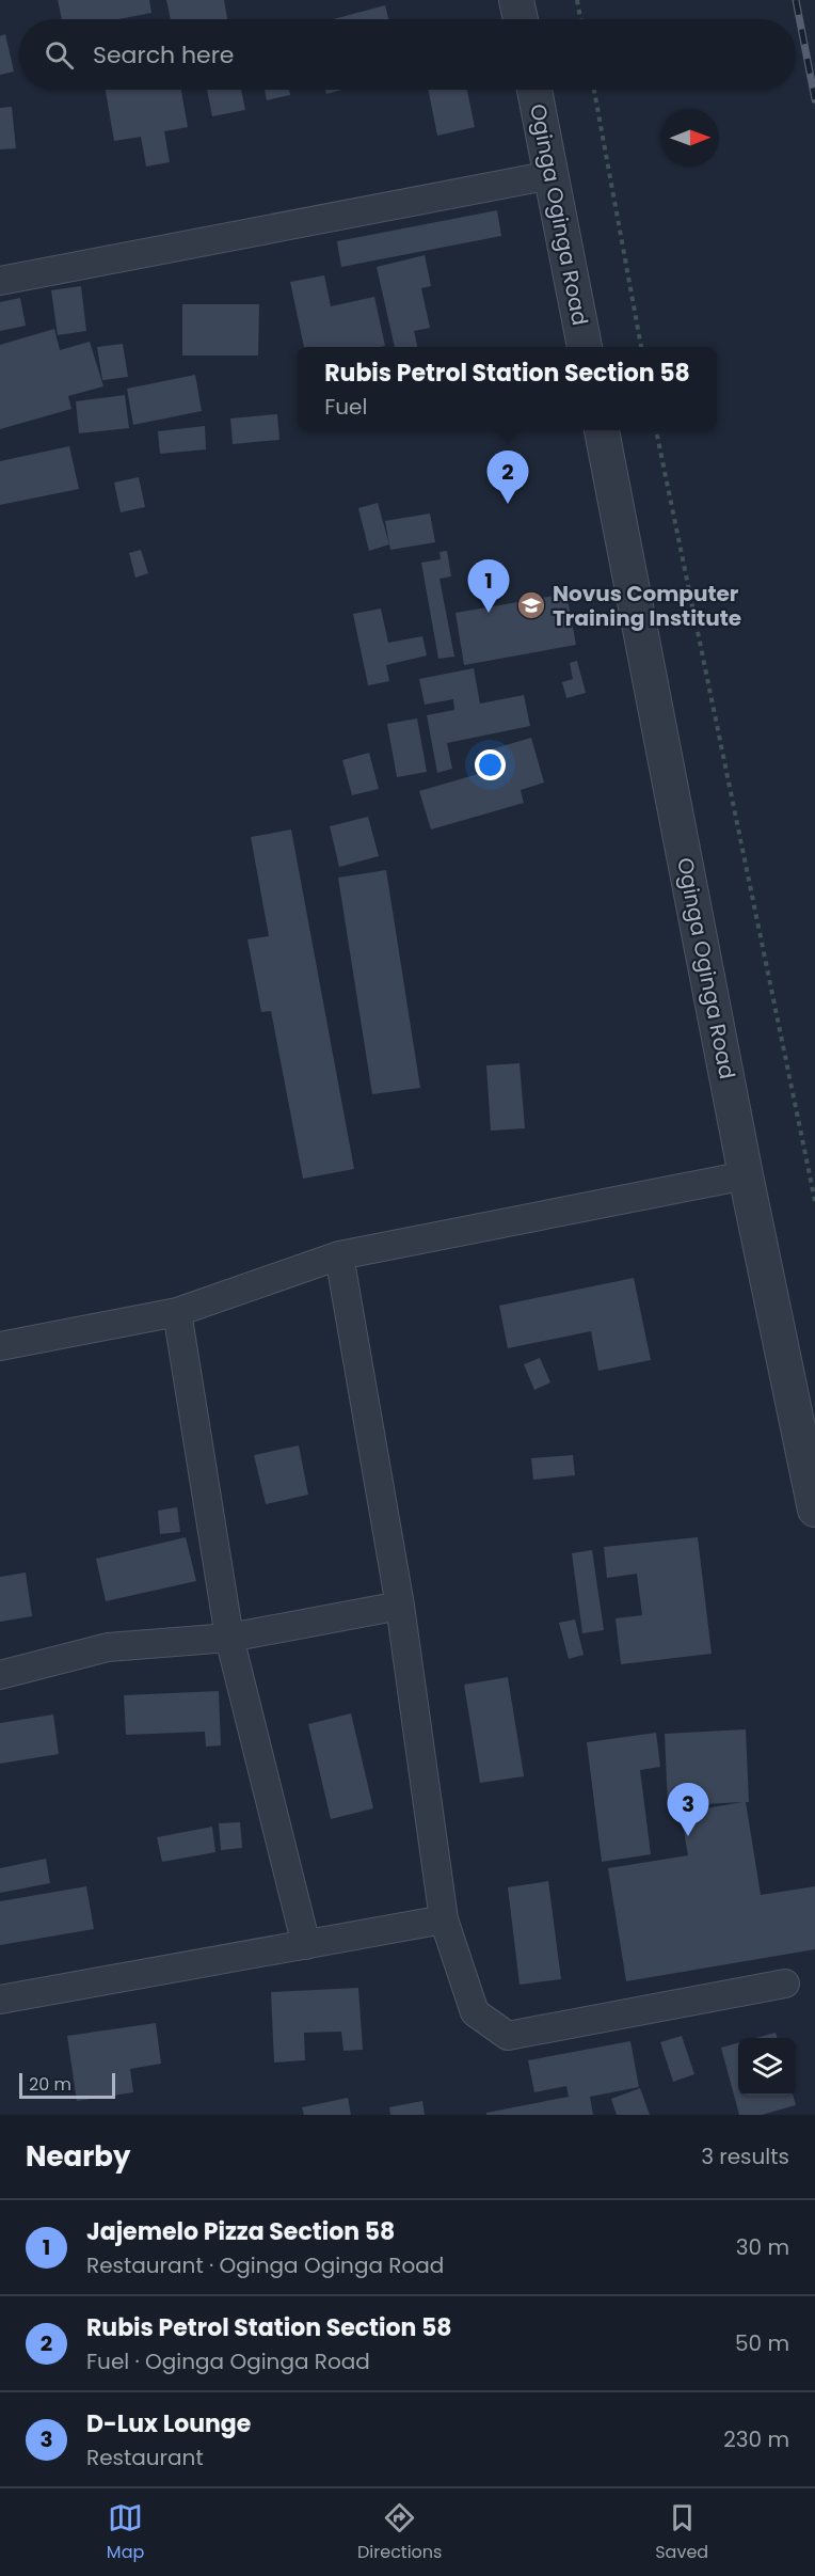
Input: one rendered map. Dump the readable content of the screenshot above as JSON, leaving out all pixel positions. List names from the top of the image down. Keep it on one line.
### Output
{"streets":{"street":["Oginga Oginga Road"]},"places":{"school or university":["Novus Computer Training Institute"]},"scale_bar":"20 m","north":"right","page":{"search":"Search here","popup":["Rubis Petrol Station Section 58","Fuel"],"pins":["2","1","3"],"scale":"20 m","heading":["Nearby","3 results"],"list":[{"mark":"1","name":"Jajemelo Pizza Section 58","note":"Restaurant · Oginga Oginga Road","value":"30 m"},{"mark":"2","name":"Rubis Petrol Station Section 58","note":"Fuel · Oginga Oginga Road","value":"50 m"},{"mark":"3","name":"D-Lux Lounge","note":"Restaurant","value":"230 m"}],"nav":["Map","Directions","Saved"]}}
